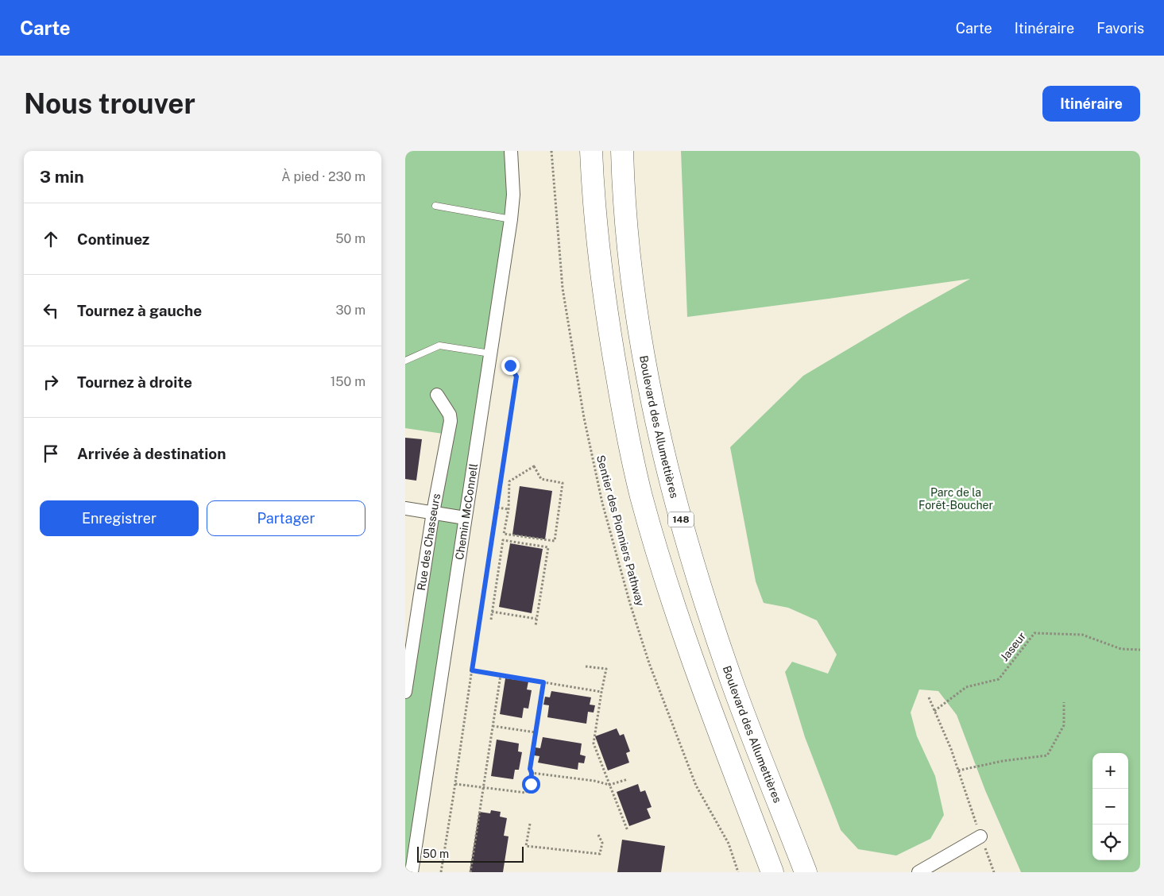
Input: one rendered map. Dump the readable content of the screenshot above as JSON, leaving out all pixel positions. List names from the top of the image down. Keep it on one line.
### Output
{"streets":{"highway":["Boulevard des Allumettières","148"],"street":["Chemin McConnell","Rue des Chasseurs"],"path":["Sentier des Pionniers Pathway","Jaseur"]},"parks":["Parc de la Forêt-Boucher"],"scale_bar":"50 m","page":{"header":"Carte","nav":["Carte","Itinéraire","Favoris"],"buttons":["Itinéraire",["Enregistrer","Partager"]],"title":"Nous trouver","heading":["3 min","À pied · 230 m"],"list":[["Continuez","50 m"],["Tournez à gauche","30 m"],["Tournez à droite","150 m"],"Arrivée à destination"],"map_buttons":["+","−"],"scale":"50 m"}}
